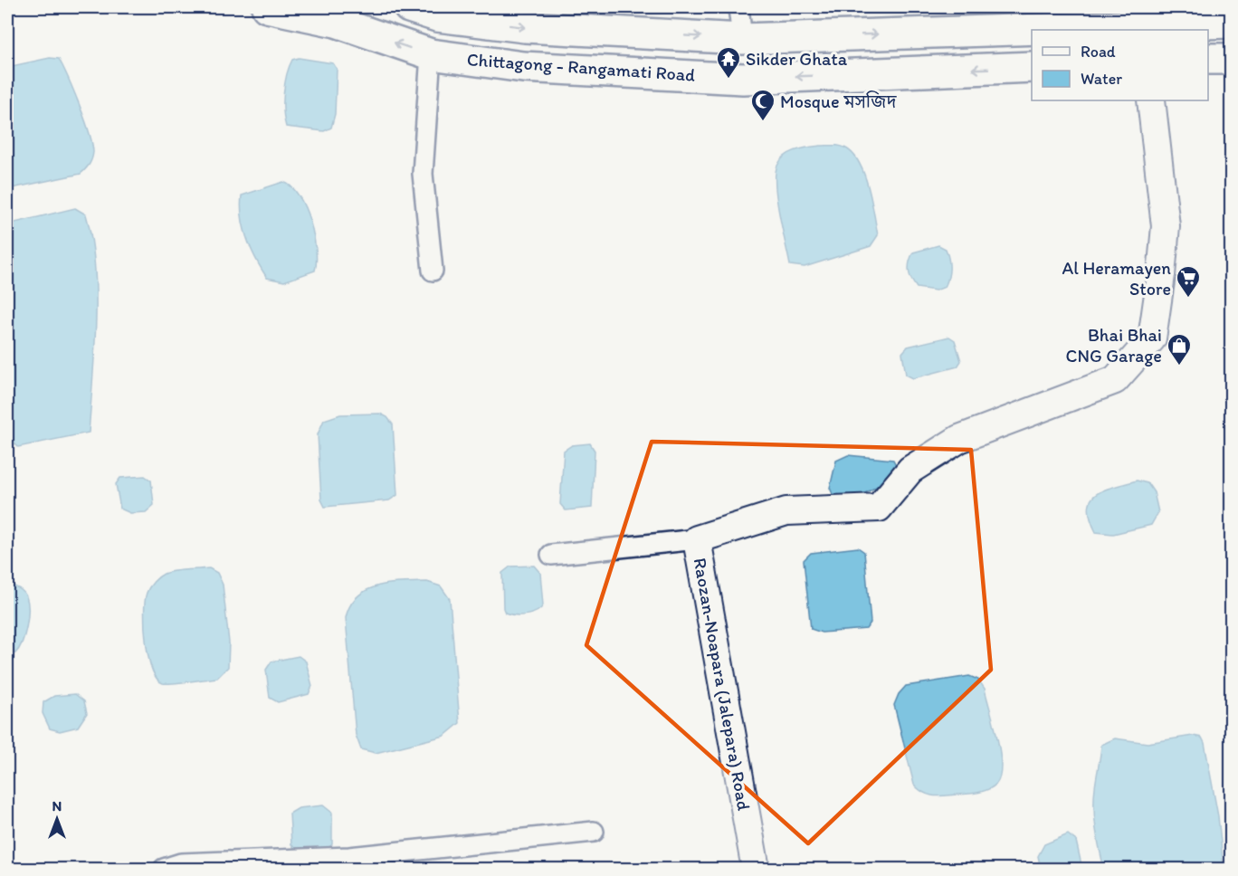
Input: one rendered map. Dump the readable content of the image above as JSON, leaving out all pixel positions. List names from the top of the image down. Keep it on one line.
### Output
{"streets":{"highway":["Chittagong - Rangamati Road"],"main road":["Raozan-Noapara (Jalepara) Road"]},"places":{"temple":["Sikder Ghata"],"mosque":["Mosque মসজিদ"],"supermarket":["Al Heramayen Store"],"shop":["Bhai Bhai CNG Garage"]},"legend":["Road","Water"],"north":"top"}
